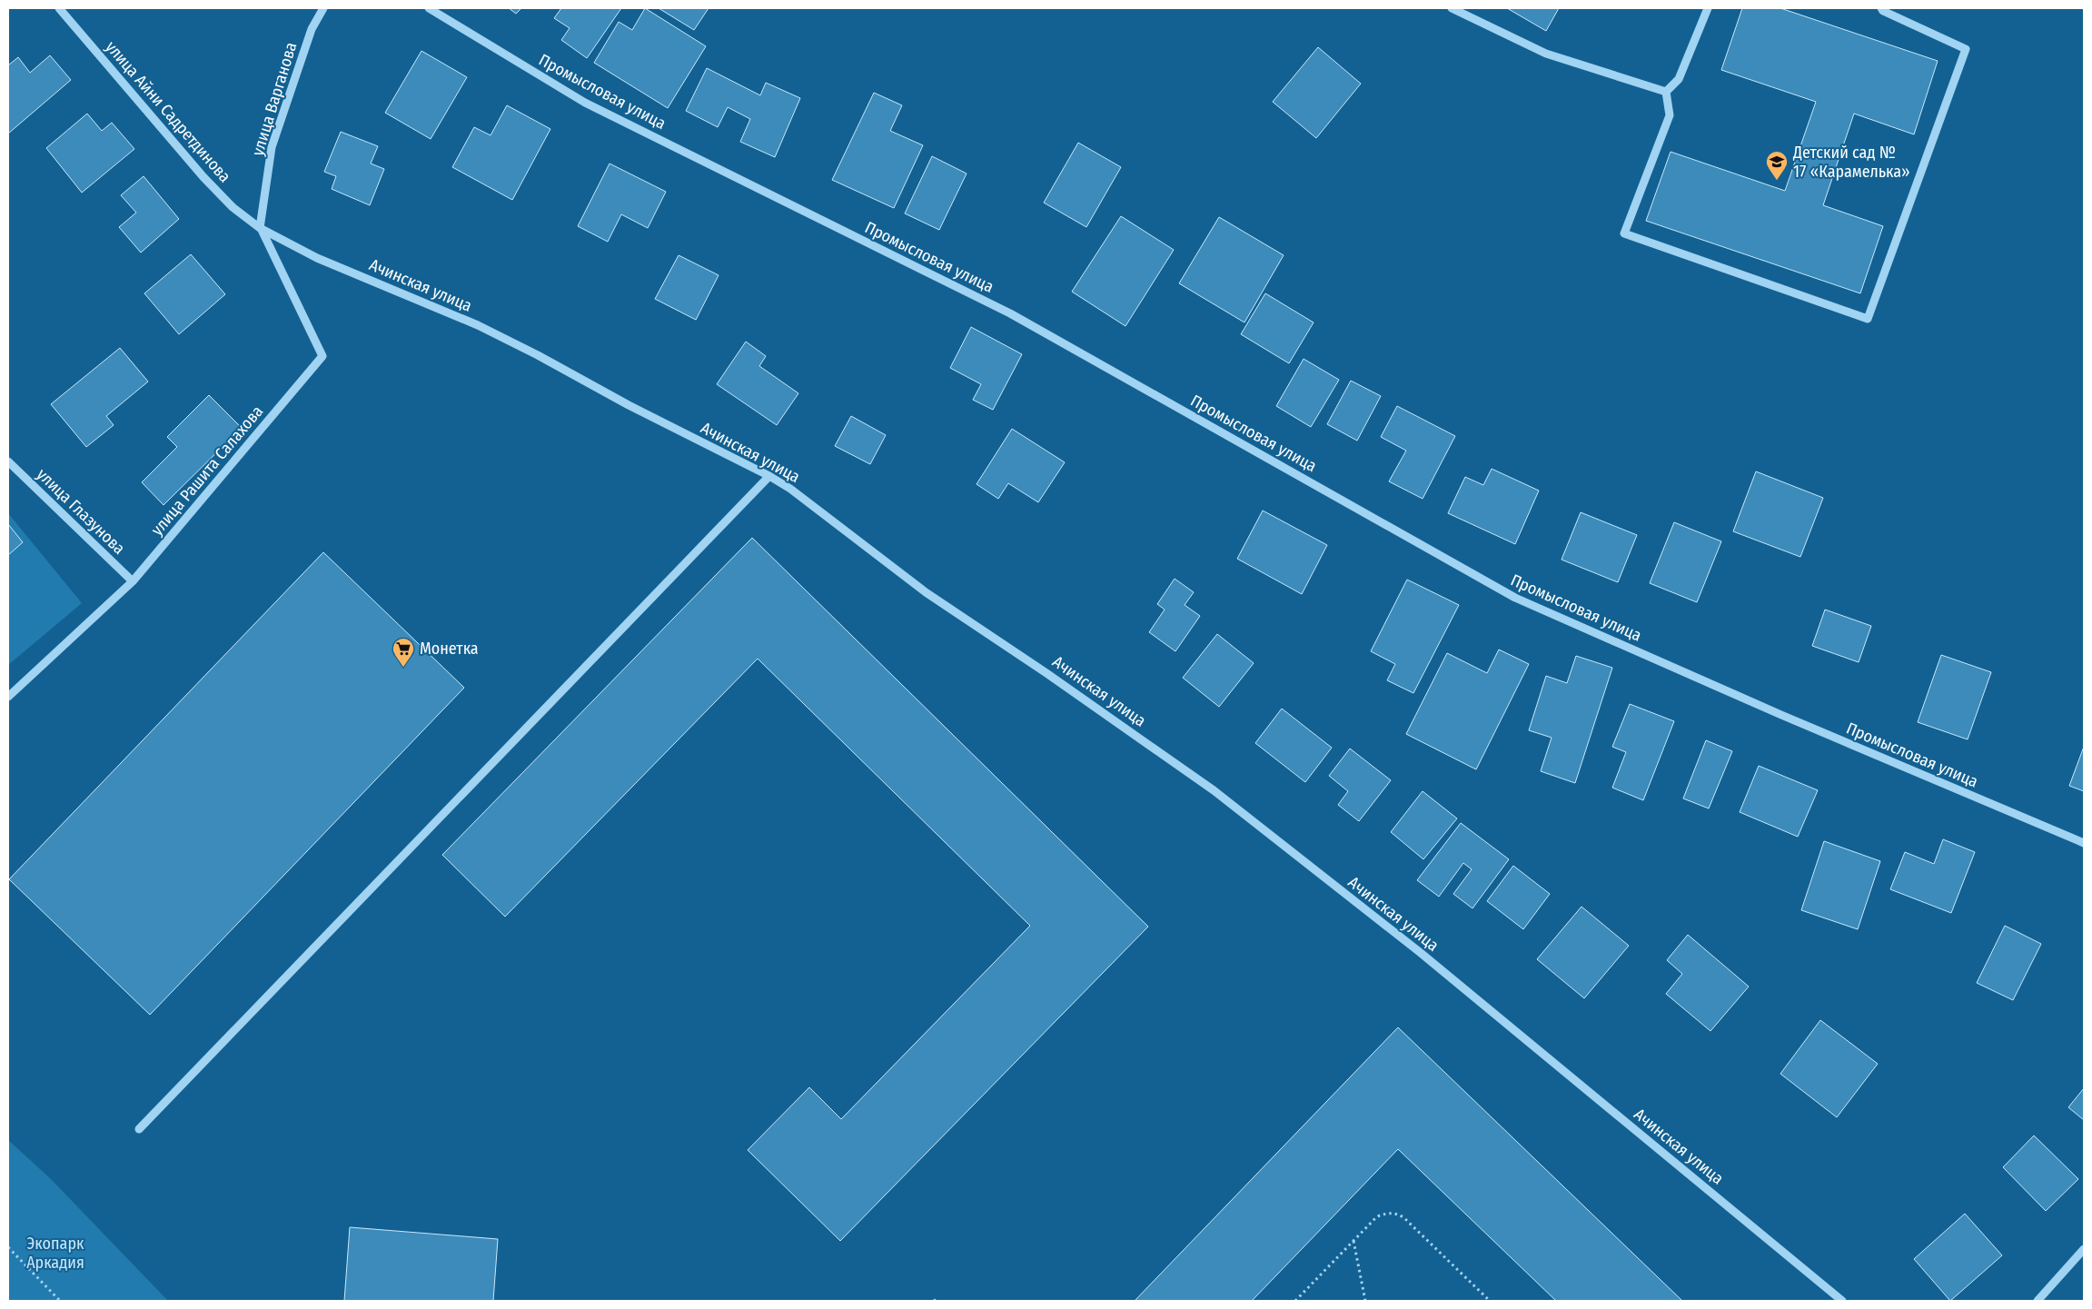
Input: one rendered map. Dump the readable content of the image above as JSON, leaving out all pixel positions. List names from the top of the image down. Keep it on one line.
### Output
{"streets":{"street":["Промысловая улица","улица Варганова","улица Айни Садретдинова","Ачинская улица","улица Рашита Салахова","улица Глазунова"]},"crossings":[["улица Варганова","улица Айни Садретдинова"],["улица Варганова","Ачинская улица"],["улица Варганова","улица Рашита Салахова"],["улица Айни Садретдинова","Ачинская улица"],["улица Айни Садретдинова","улица Рашита Салахова"],["Ачинская улица","улица Рашита Салахова"],["улица Рашита Салахова","улица Глазунова"]],"parks":["Экопарк Аркадия"],"places":{"school or university":["Детский сад № 17 «Карамелька»"],"supermarket":["Монетка"]}}
